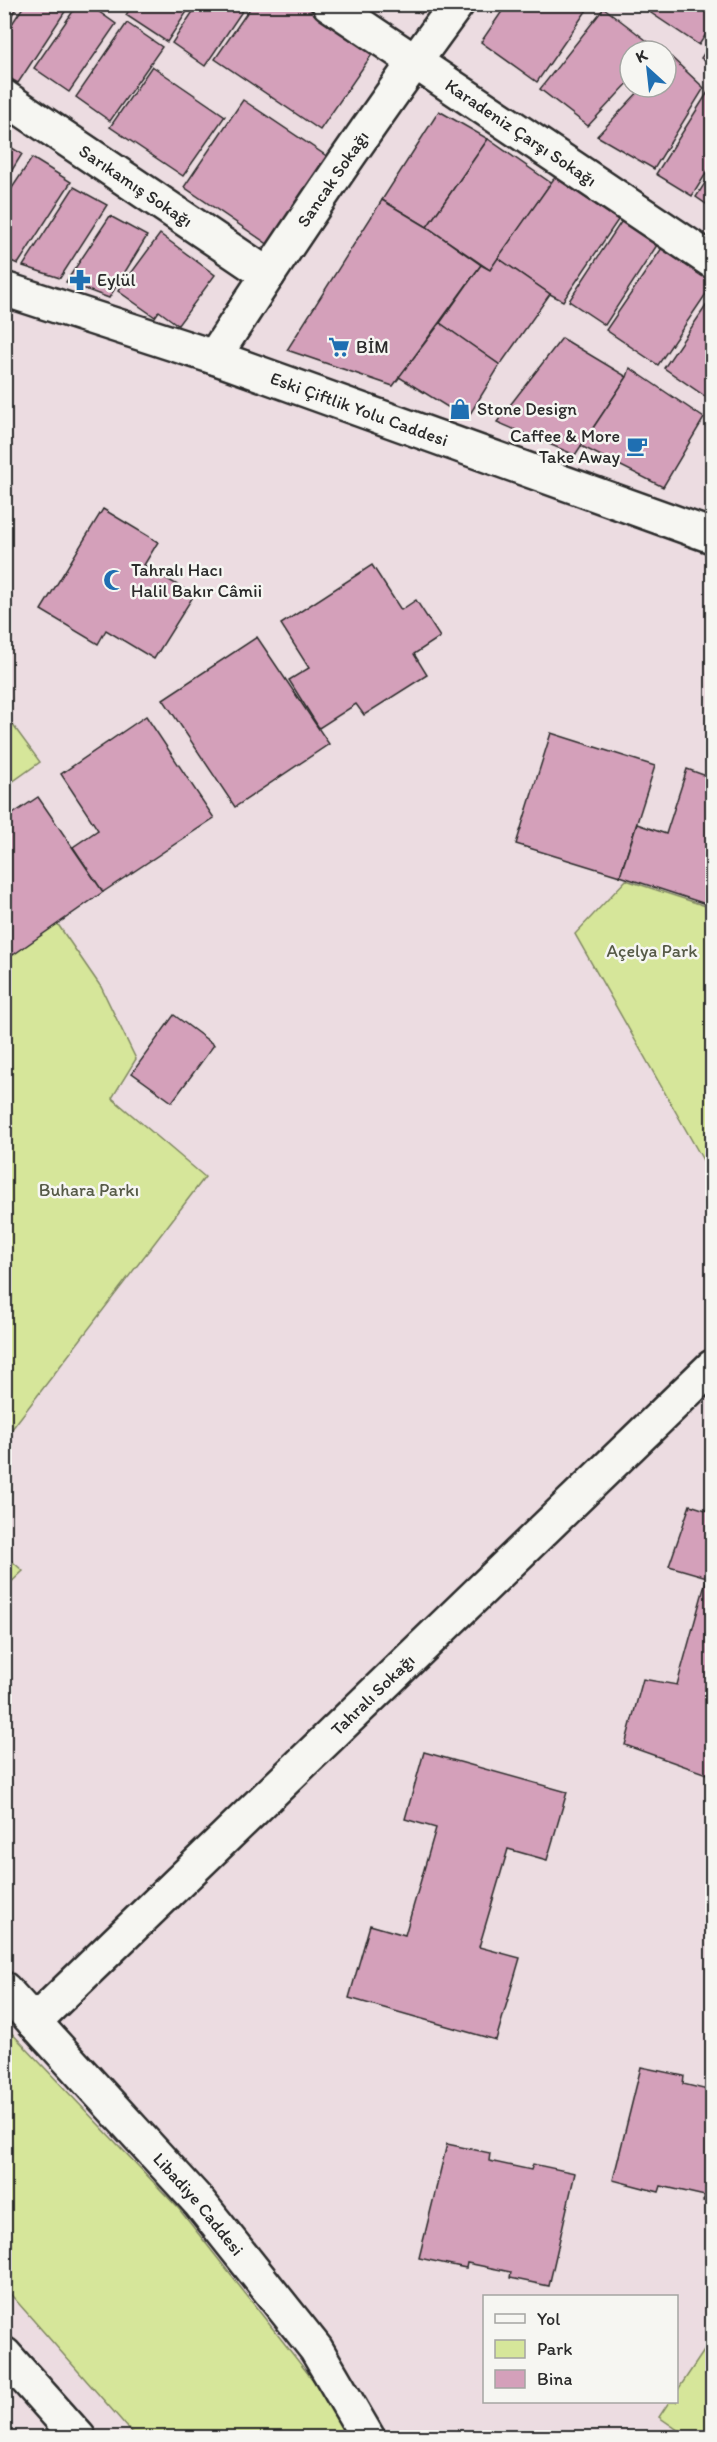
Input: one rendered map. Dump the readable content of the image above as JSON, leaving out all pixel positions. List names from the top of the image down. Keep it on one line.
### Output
{"streets":{"street":["Karadeniz Çarşı Sokağı","Sancak Sokağı","Sarıkamış Sokağı","Eski Çiftlik Yolu Caddesi","Tahralı Sokağı","Libadiye Caddesi"]},"crossings":[["Karadeniz Çarşı Sokağı","Sancak Sokağı"],["Sancak Sokağı","Sarıkamış Sokağı"],["Sancak Sokağı","Eski Çiftlik Yolu Caddesi"],["Tahralı Sokağı","Libadiye Caddesi"]],"parks":["Açelya Park","Buhara Parkı"],"places":{"pharmacy":["Eylül"],"supermarket":["BİM"],"shop":["Stone Design"],"cafe":["Caffee & More Take Away"],"mosque":["Tahralı Hacı Halil Bakır Câmii"]},"legend":["Yol","Park","Bina"],"north":"top left"}
